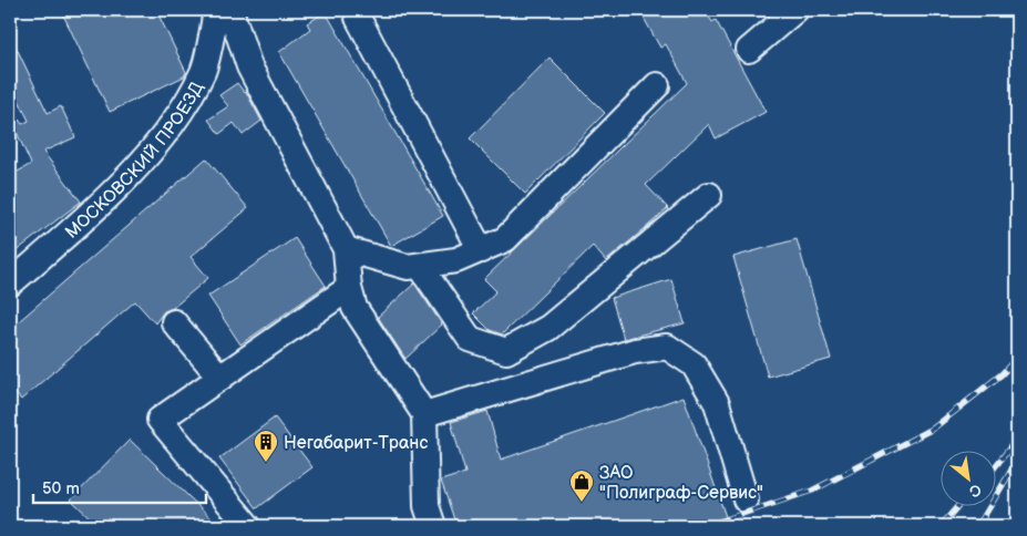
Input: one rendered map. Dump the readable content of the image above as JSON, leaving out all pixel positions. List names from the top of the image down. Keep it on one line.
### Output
{"streets":{"street":["МОСКОВСКИЙ ПРОЕЗД"]},"places":{"building":["Негабарит-Транс"],"shop":["ЗАО \"Полиграф-Сервис\""]},"scale_bar":"50 m","north":"bottom right"}
